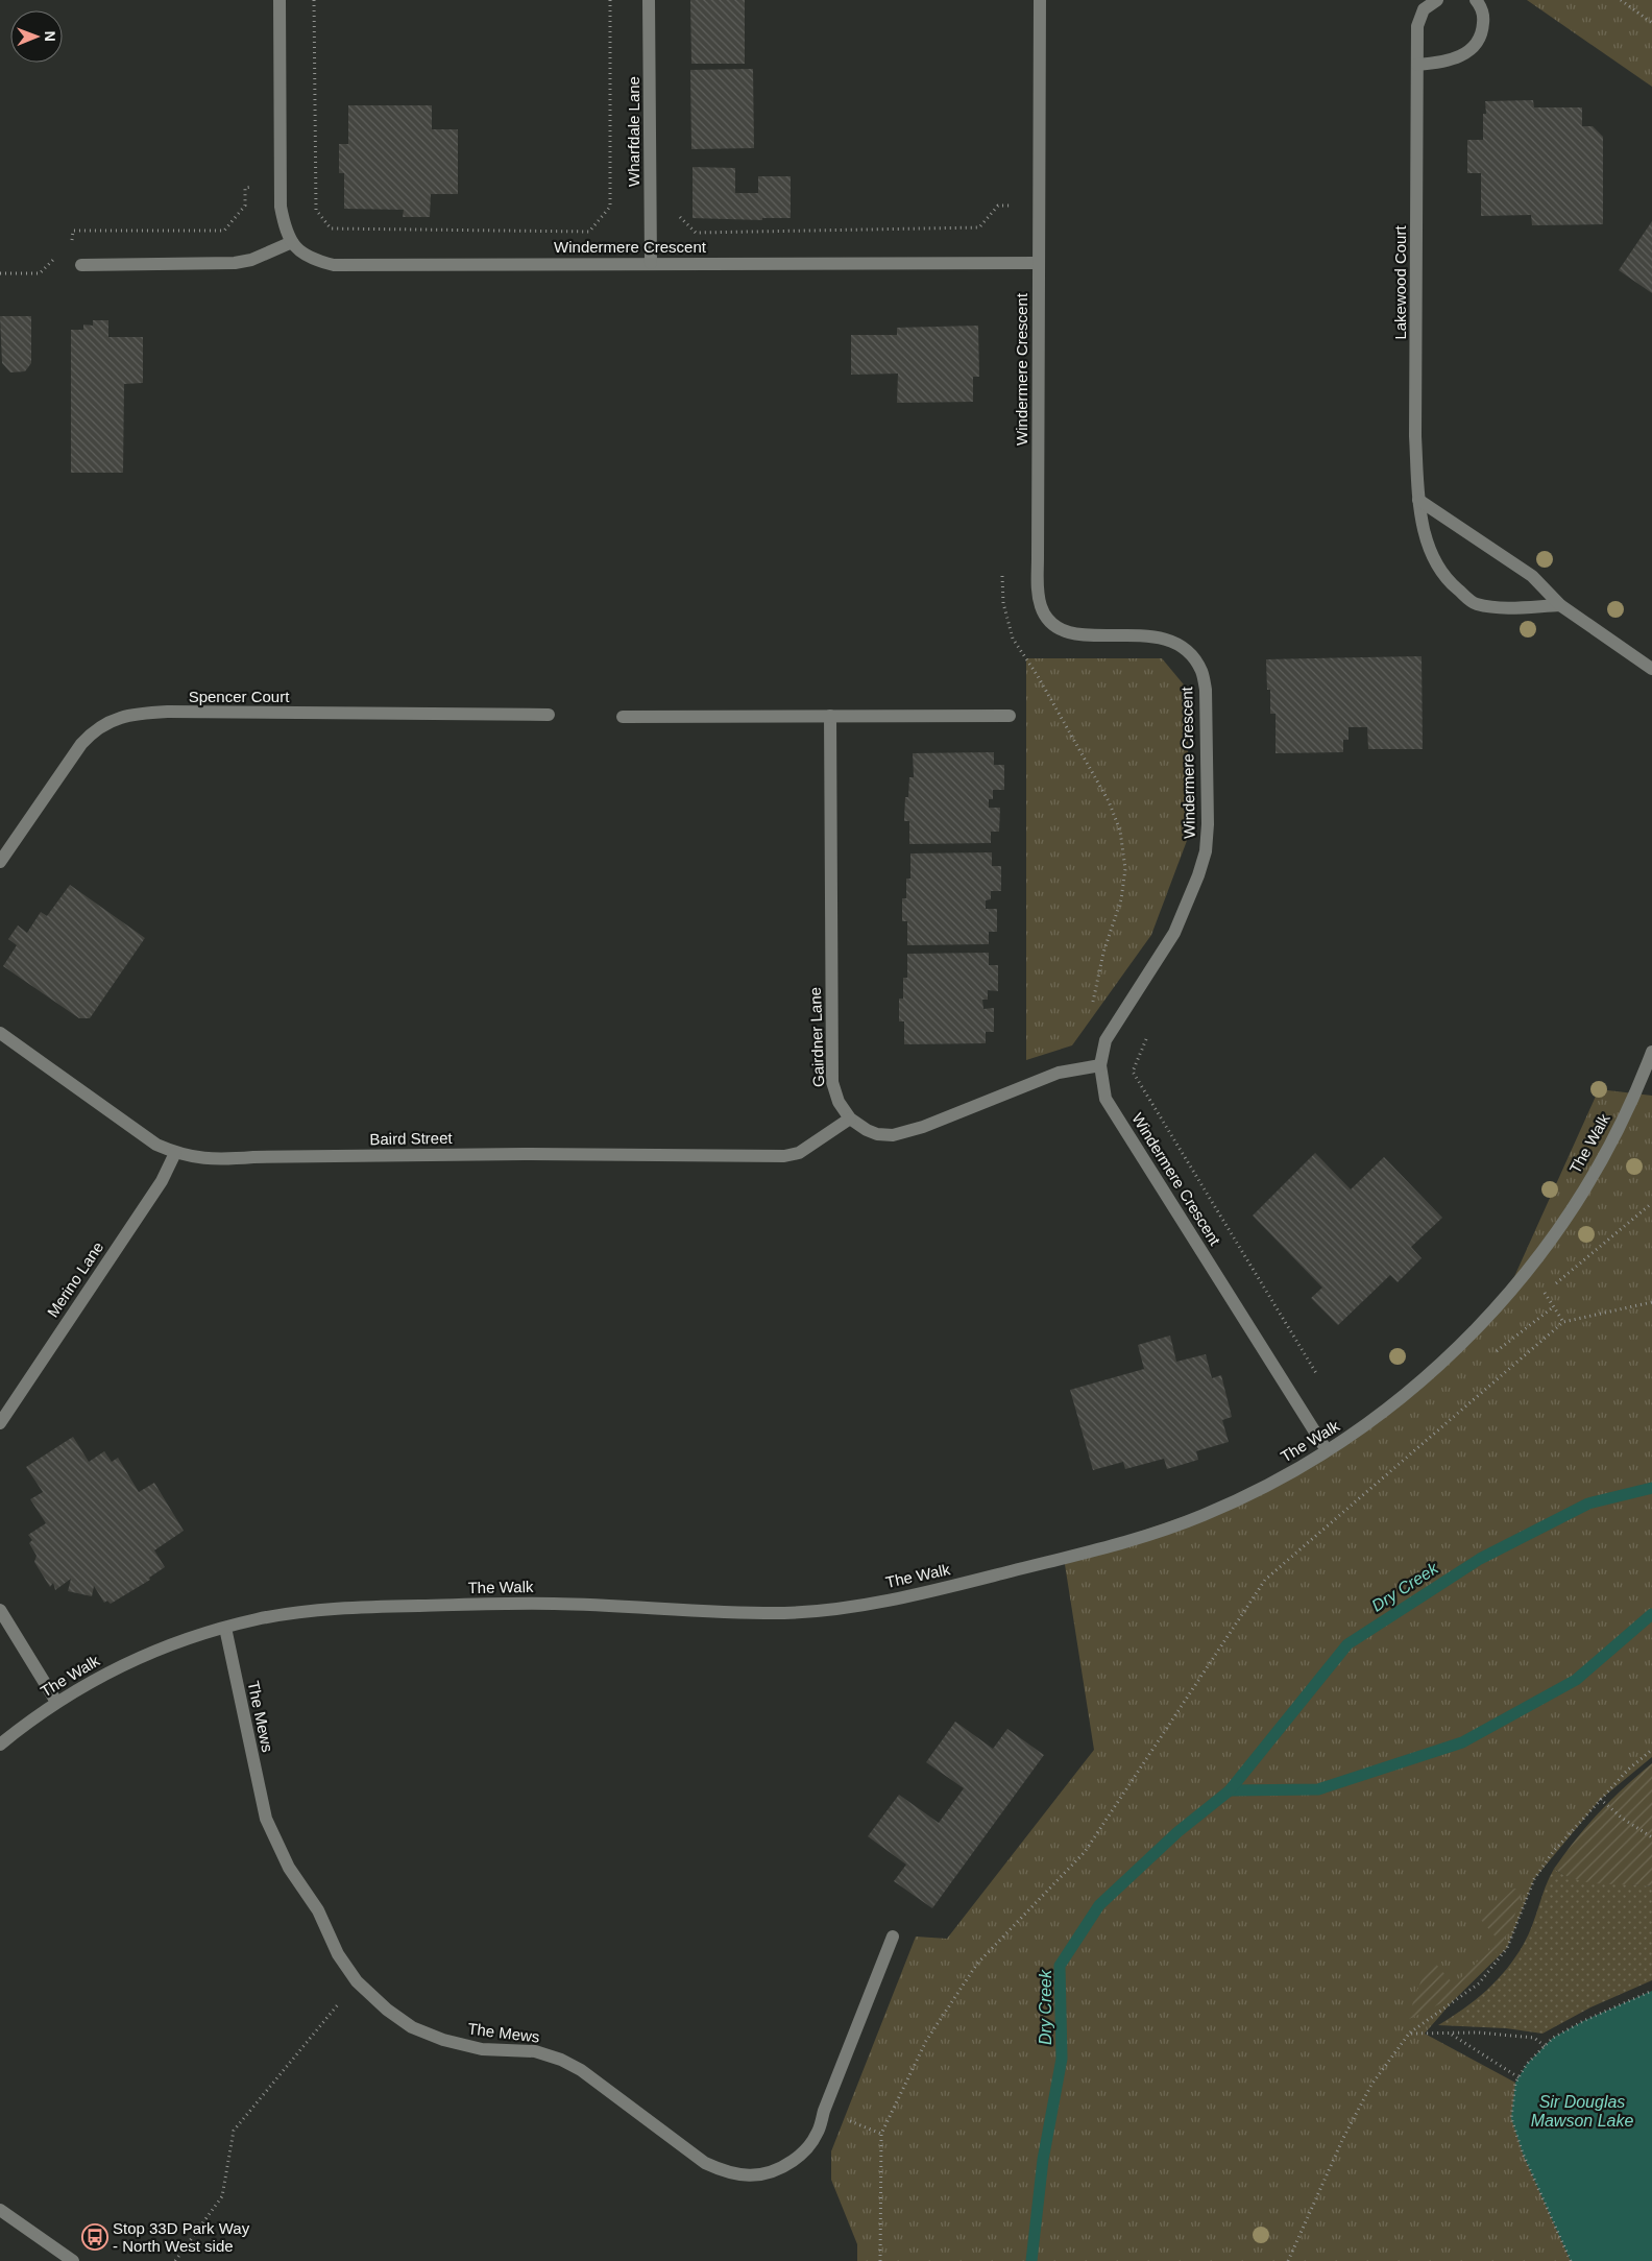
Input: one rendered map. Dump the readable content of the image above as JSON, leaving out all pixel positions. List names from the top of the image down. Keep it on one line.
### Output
{"streets":{"street":["Wharfdale Lane","Windermere Crescent","Lakewood Court","Spencer Court","Gairdner Lane","Baird Street","The Walk","Merino Lane","The Mews"]},"crossings":[["Wharfdale Lane","Windermere Crescent"],["Windermere Crescent","Gairdner Lane"],["Windermere Crescent","The Walk"],["Gairdner Lane","Baird Street"],["Baird Street","Merino Lane"],["The Walk","The Mews"]],"water":["Dry Creek","Sir Douglas Mawson Lake"],"places":{"bus stop":["Stop 33D Park Way - North West side"]},"north":"right"}
